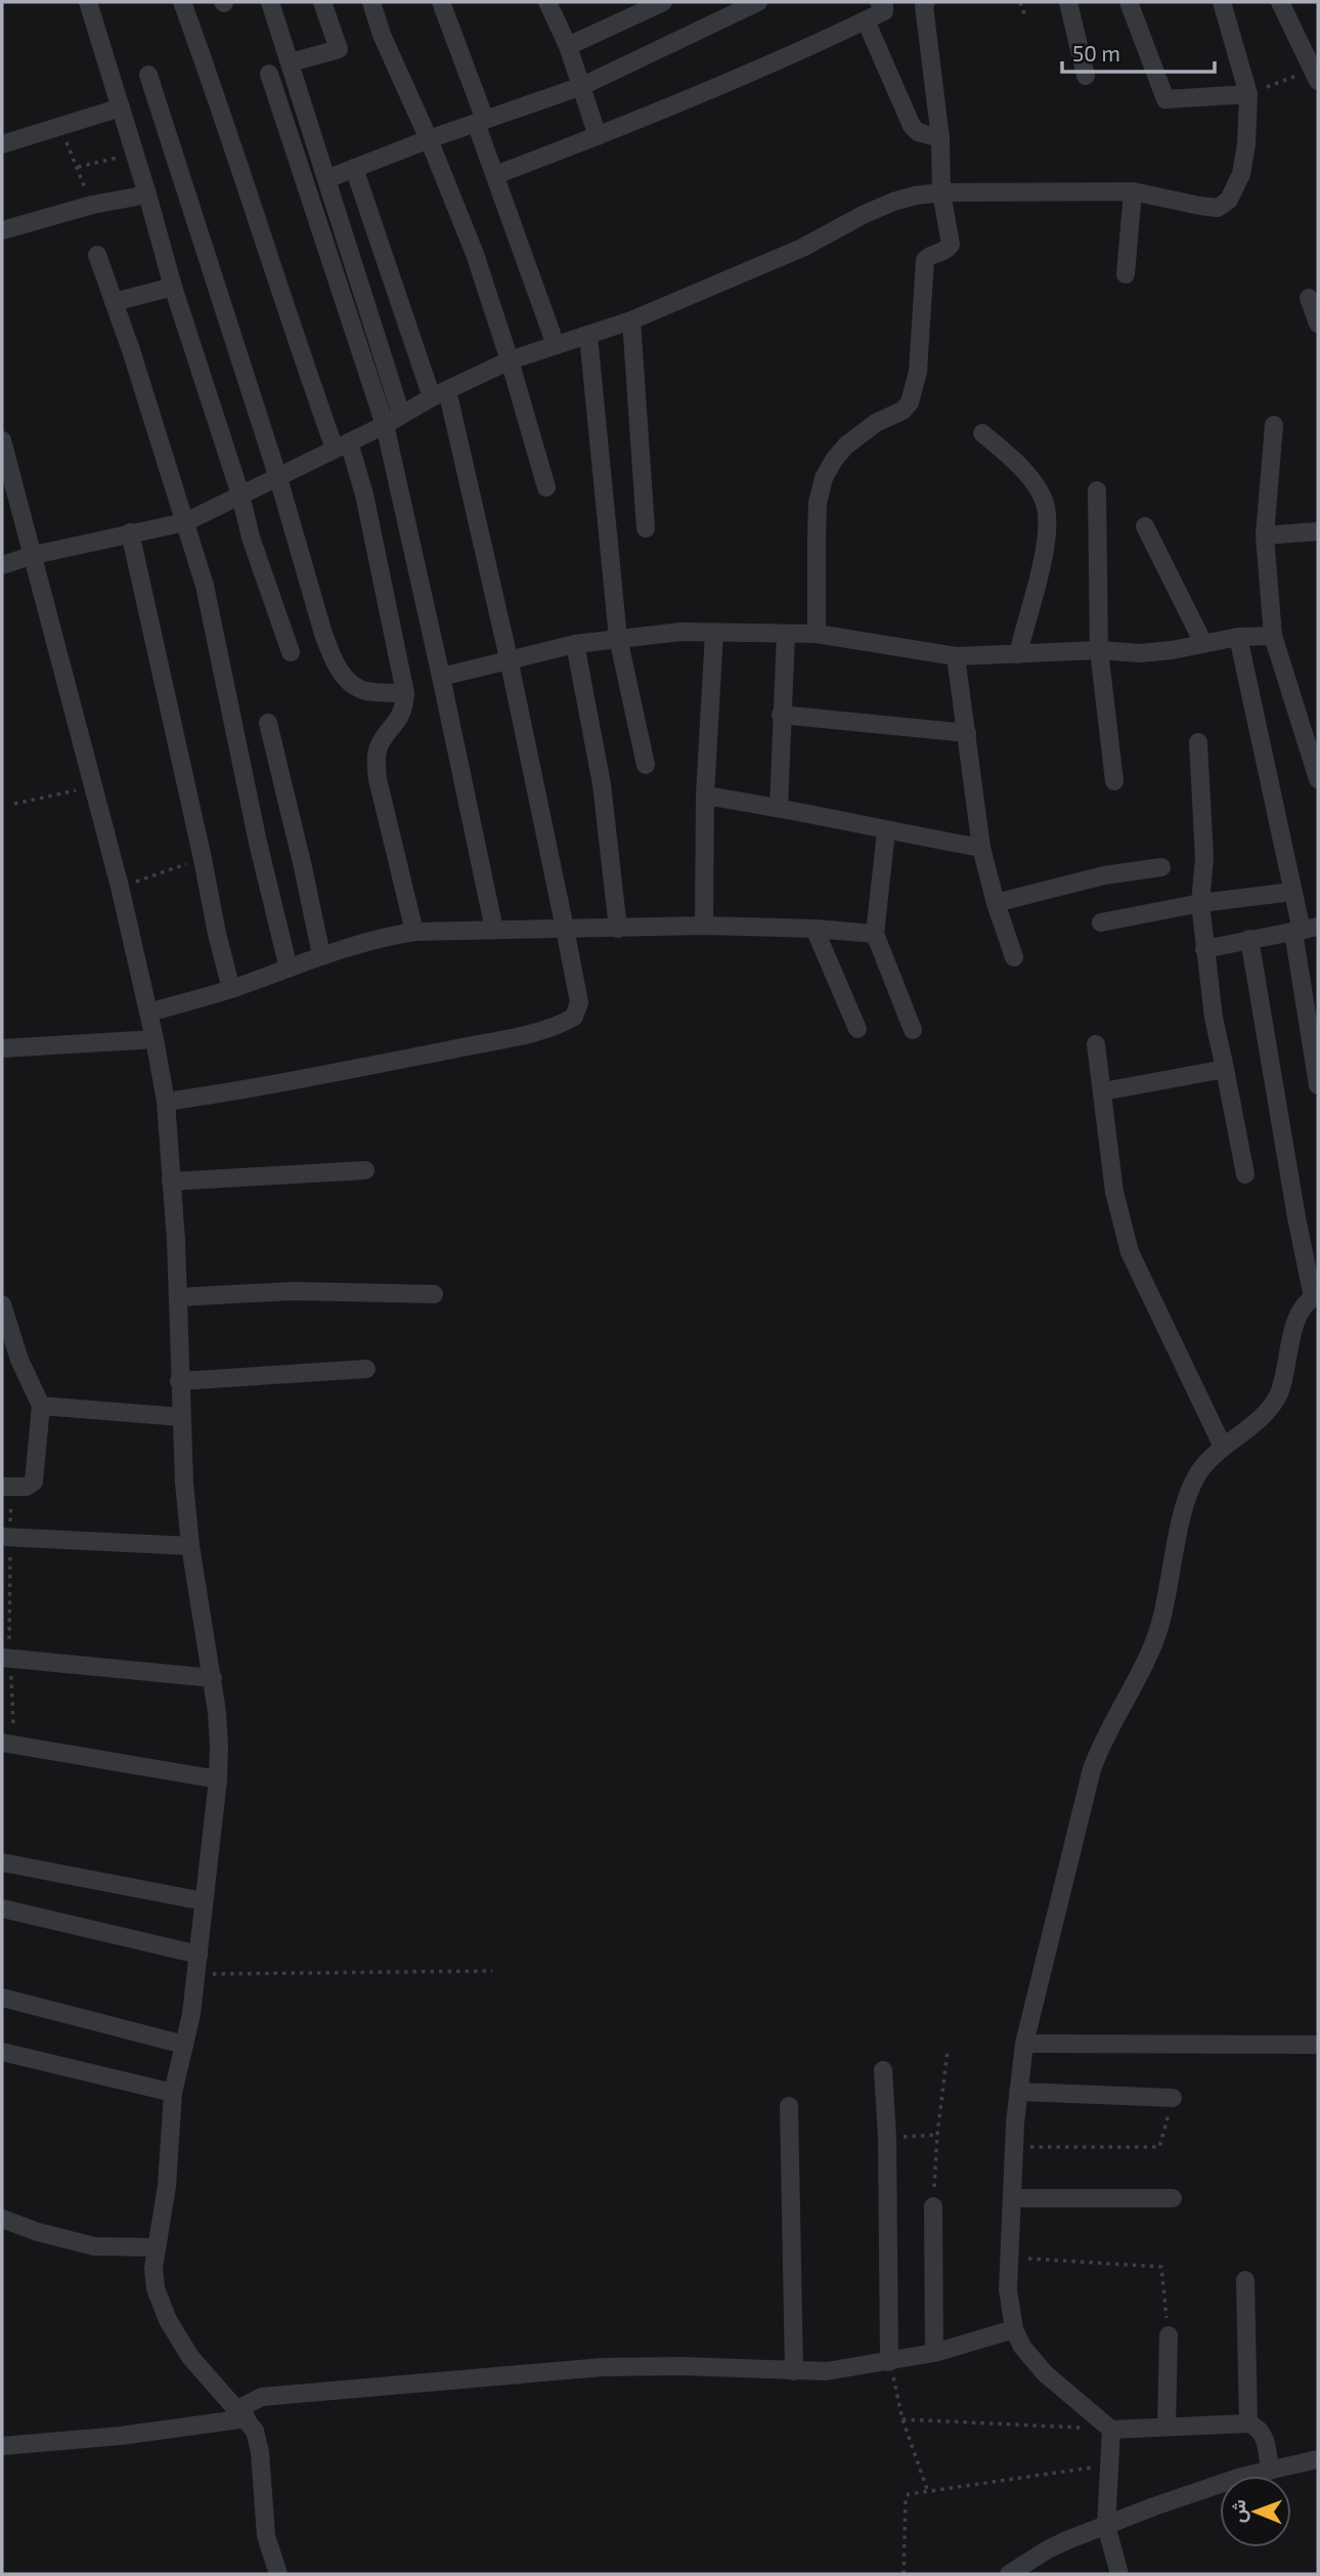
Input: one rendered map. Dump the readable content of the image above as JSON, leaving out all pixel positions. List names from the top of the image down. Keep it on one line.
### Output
{"scale_bar":"50 m","north":"left"}
